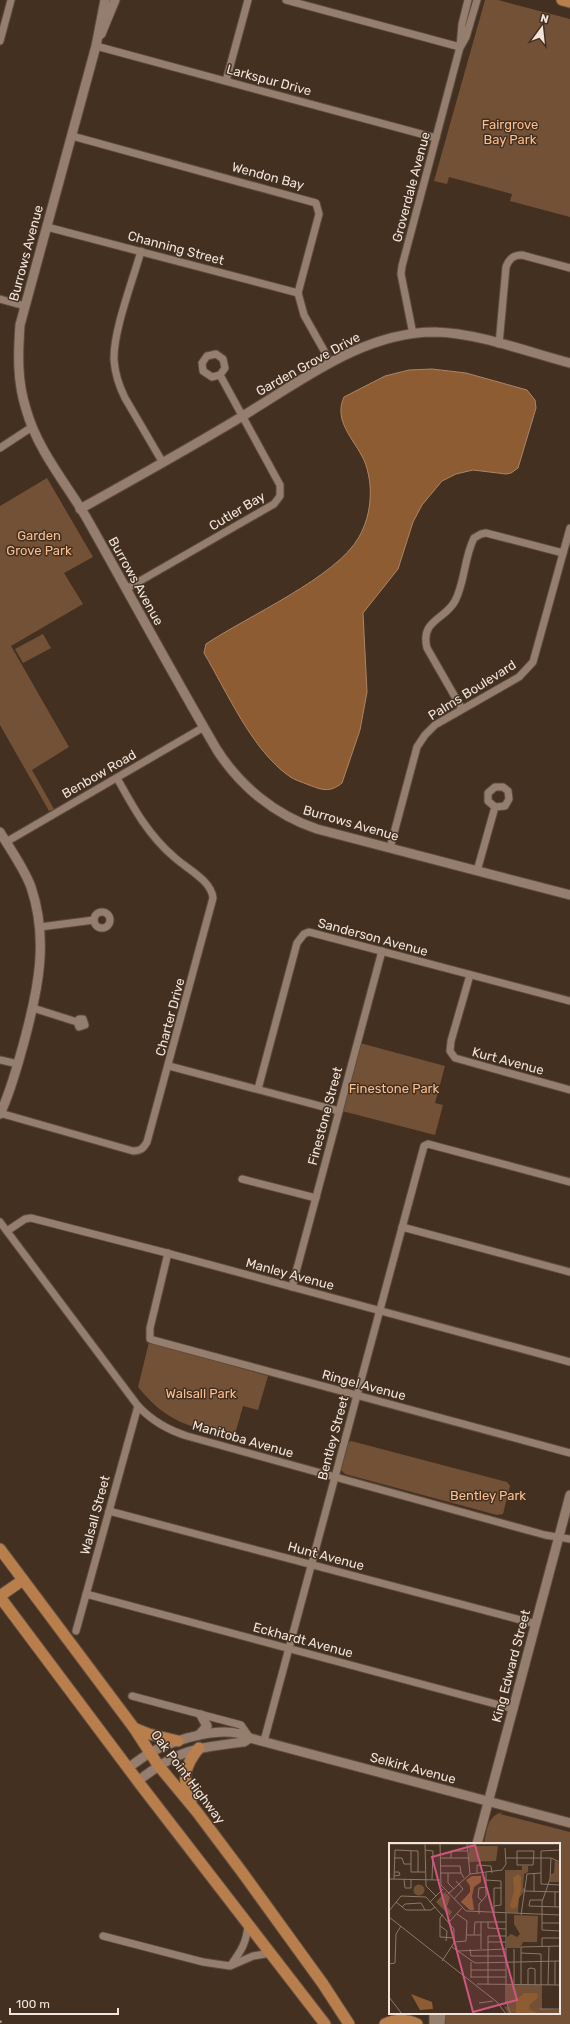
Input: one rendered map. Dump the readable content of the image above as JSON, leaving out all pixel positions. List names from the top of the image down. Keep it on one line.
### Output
{"streets":{"main road":["Oak Point Highway"],"street":["Larkspur Drive","Wendon Bay","Groverdale Avenue","Channing Street","Burrows Avenue","Garden Grove Drive","Cutler Bay","Palms Boulevard","Benbow Road","Sanderson Avenue","Charter Drive","Kurt Avenue","Finestone Street","Manley Avenue","Ringel Avenue","Bentley Street","Manitoba Avenue","Walsall Street","Hunt Avenue","Eckhardt Avenue","King Edward Street","Selkirk Avenue"]},"crossings":[["Larkspur Drive","Groverdale Avenue"],["Larkspur Drive","Burrows Avenue"],["Wendon Bay","Channing Street"],["Wendon Bay","Burrows Avenue"],["Groverdale Avenue","Garden Grove Drive"],["Channing Street","Burrows Avenue"],["Burrows Avenue","Garden Grove Drive"],["Burrows Avenue","Cutler Bay"],["Burrows Avenue","Palms Boulevard"],["Burrows Avenue","Benbow Road"],["Garden Grove Drive","Cutler Bay"],["Benbow Road","Charter Drive"],["Sanderson Avenue","Kurt Avenue"],["Sanderson Avenue","Finestone Street"],["Finestone Street","Manley Avenue"],["Manley Avenue","Ringel Avenue"],["Manley Avenue","Bentley Street"],["Manley Avenue","Manitoba Avenue"],["Ringel Avenue","Bentley Street"],["Bentley Street","Manitoba Avenue"],["Bentley Street","Hunt Avenue"],["Bentley Street","Eckhardt Avenue"],["Bentley Street","Selkirk Avenue"],["Manitoba Avenue","Walsall Street"],["Manitoba Avenue","King Edward Street"],["Walsall Street","Hunt Avenue"],["Walsall Street","Eckhardt Avenue"],["Hunt Avenue","King Edward Street"],["Eckhardt Avenue","King Edward Street"],["King Edward Street","Selkirk Avenue"],["Selkirk Avenue","Oak Point Highway"]],"parks":["Fairgrove Bay Park","Garden Grove Park","Finestone Park","Walsall Park","Bentley Park"],"scale_bar":"100 m","north":"top"}
